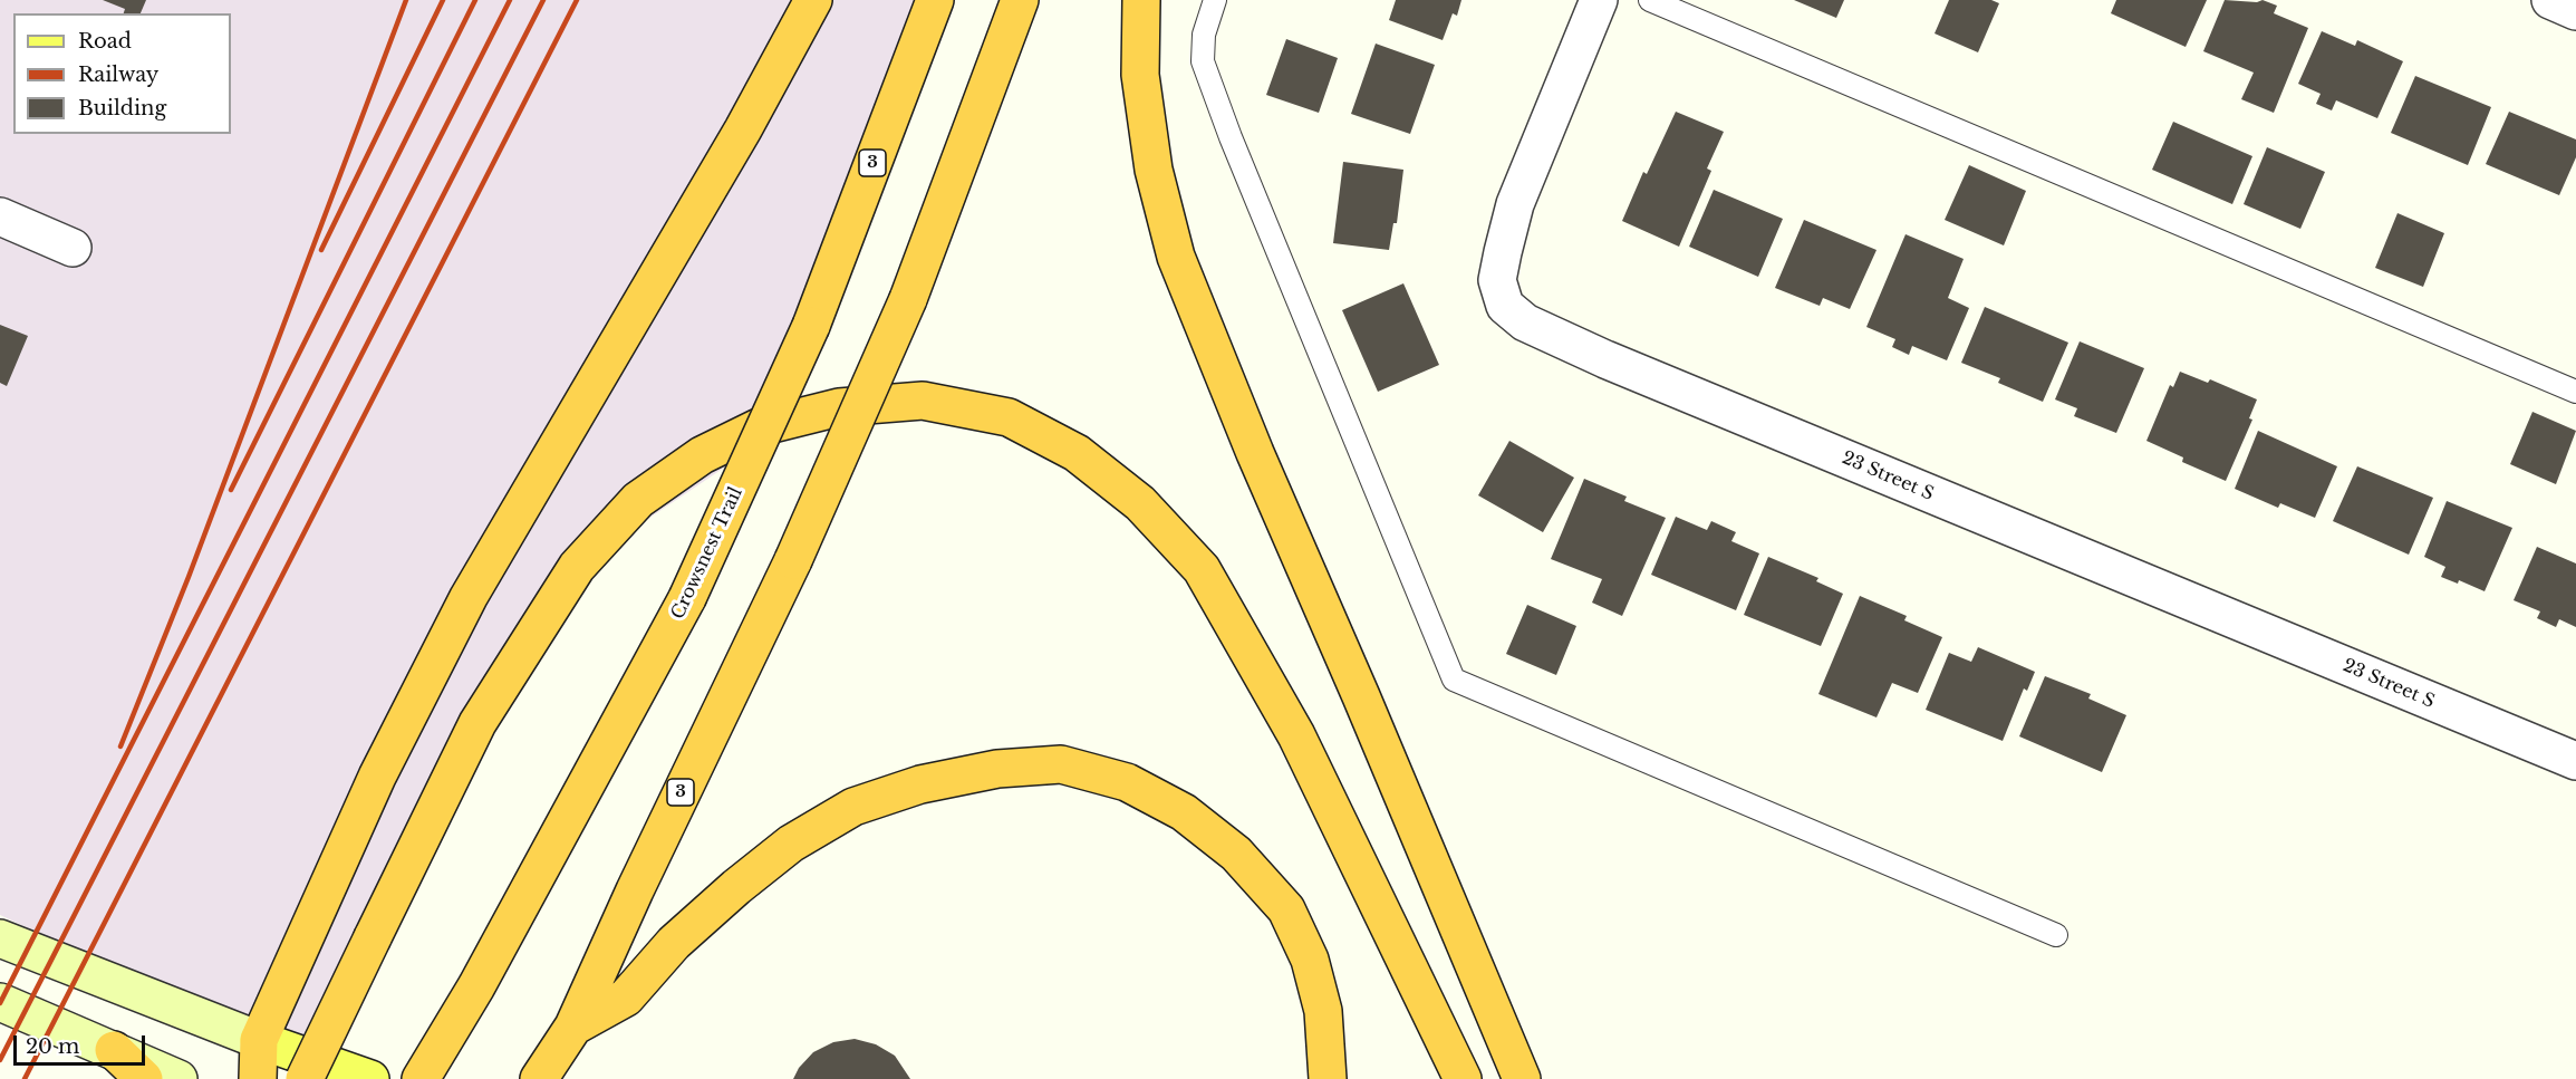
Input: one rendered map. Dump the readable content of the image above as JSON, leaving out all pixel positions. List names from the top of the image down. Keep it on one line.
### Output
{"streets":{"highway":["3","Crowsnest Trail"],"street":["23 Street S"]},"legend":["Road","Railway","Building"],"scale_bar":"20 m"}
